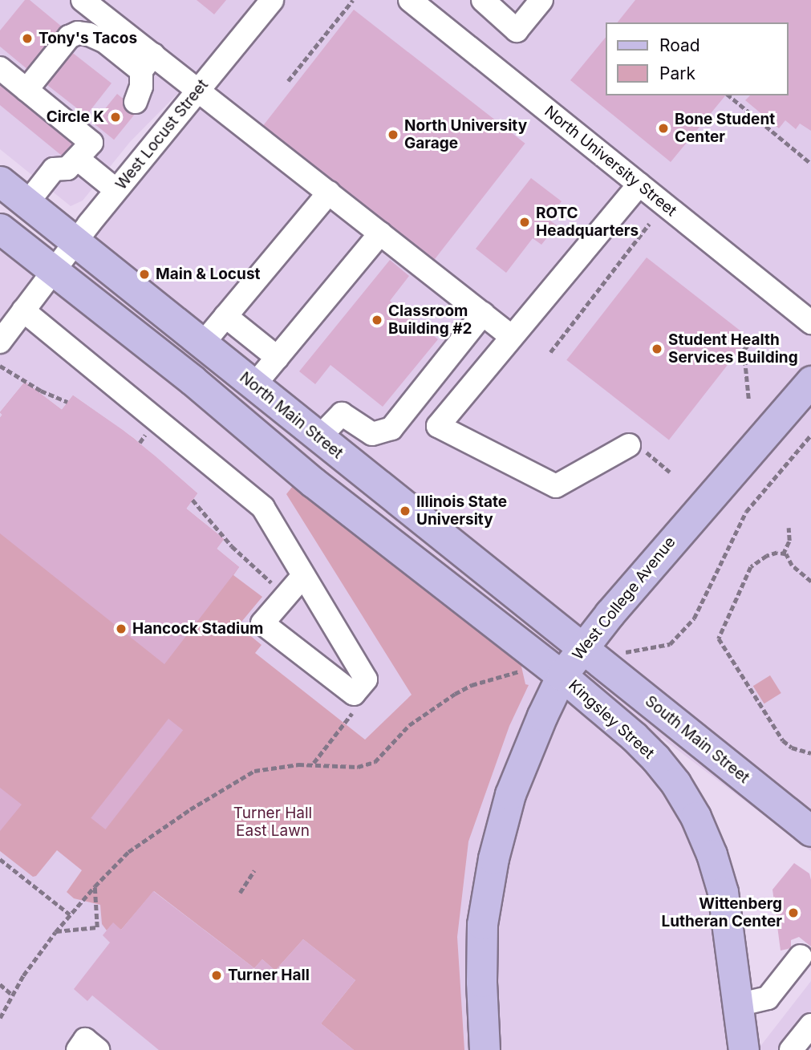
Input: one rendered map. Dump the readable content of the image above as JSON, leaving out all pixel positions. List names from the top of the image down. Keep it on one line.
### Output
{"streets":{"main road":["North Main Street","West College Avenue","Kingsley Street","South Main Street"],"street":["West Locust Street","North University Street"]},"crossings":[["West Locust Street","North Main Street"],["North Main Street","West College Avenue"],["North Main Street","South Main Street"],["West College Avenue","Kingsley Street"],["West College Avenue","South Main Street"]],"parks":["Turner Hall East Lawn"],"places":["Tony's Tacos","Circle K","Bone Student Center","North University Garage","ROTC Headquarters","Main & Locust","Classroom Building #2","Student Health Services Building","Illinois State University","Hancock Stadium","Wittenberg Lutheran Center","Turner Hall"],"legend":["Road","Park"]}
